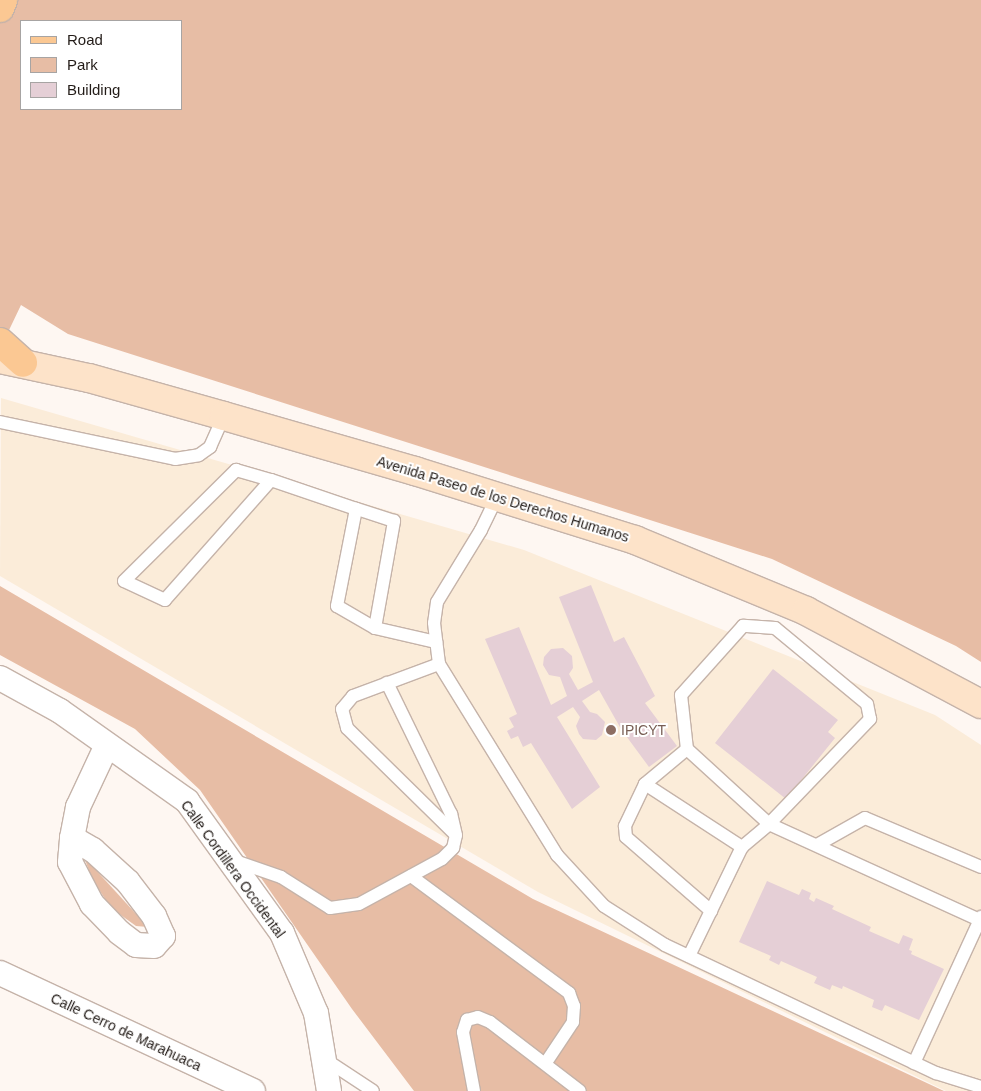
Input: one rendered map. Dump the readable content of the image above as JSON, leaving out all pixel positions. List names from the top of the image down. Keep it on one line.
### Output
{"streets":{"main road":["Avenida Paseo de los Derechos Humanos"],"street":["Calle Cordillera Occidental","Calle Cerro de Marahuaca"]},"places":["IPICYT"],"legend":["Road","Park","Building"]}
